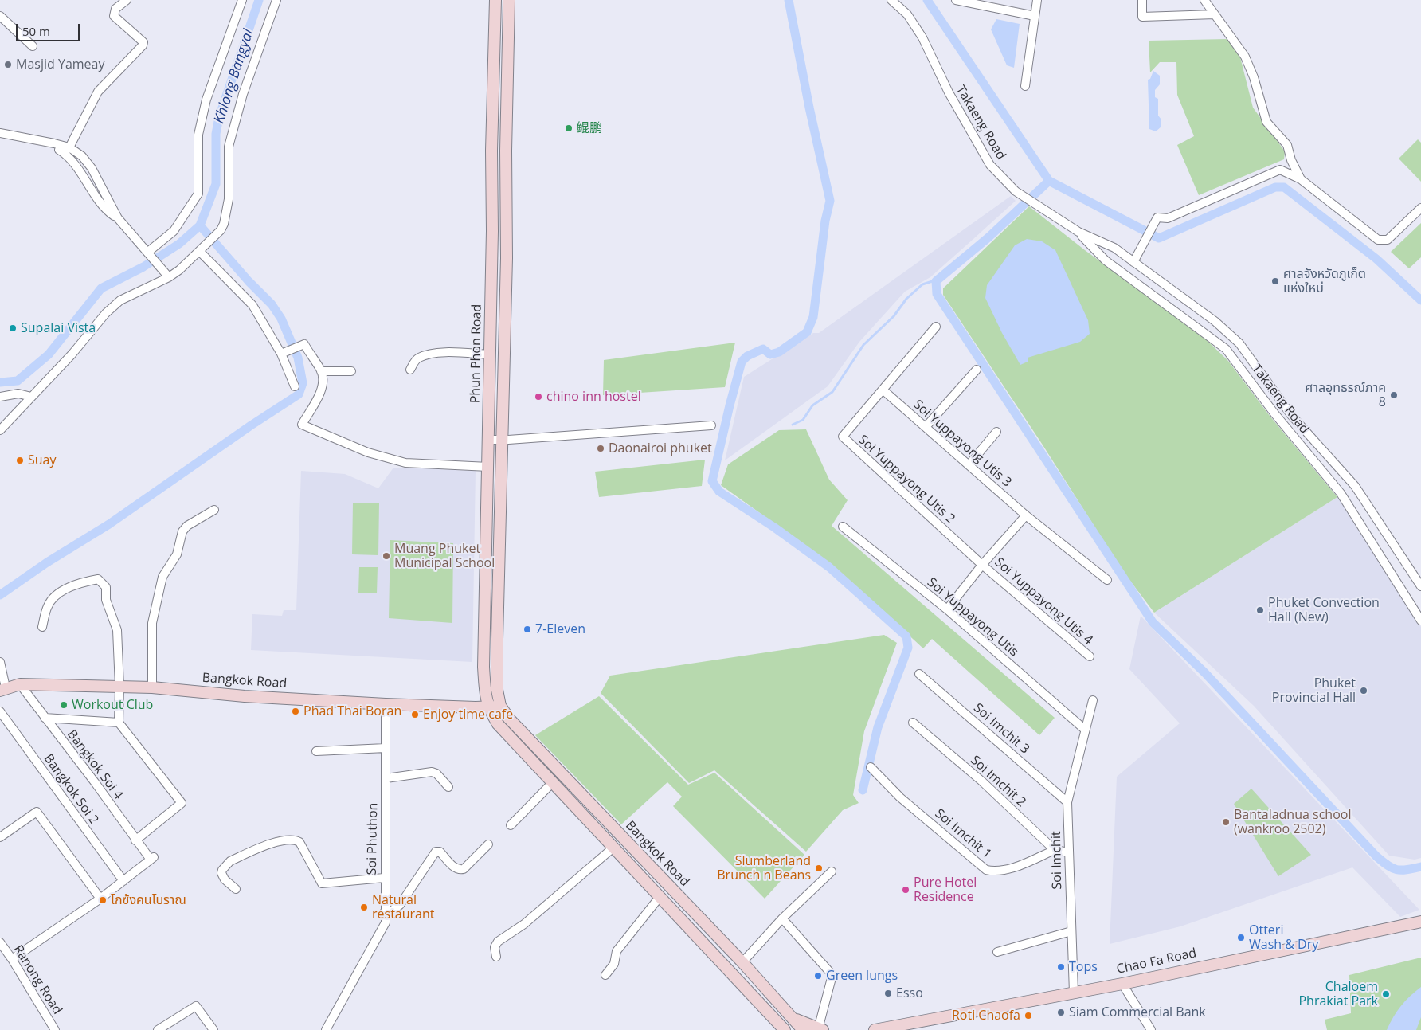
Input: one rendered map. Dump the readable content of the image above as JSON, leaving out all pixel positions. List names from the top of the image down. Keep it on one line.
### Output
{"streets":{"main road":["Phun Phon Road","Bangkok Road","Chao Fa Road"],"street":["Takaeng Road","Soi Yuppayong Utis 3","Soi Yuppayong Utis 2","Soi Yuppayong Utis 4","Soi Yuppayong Utis","Soi Imchit 3","Bangkok Soi 4","Soi Imchit 2","Bangkok Soi 2","Soi Imchit 1","Soi Phuthon","Soi Imchit","Ranong Road"]},"crossings":[["Phun Phon Road","Bangkok Road"],["Soi Yuppayong Utis 3","Soi Yuppayong Utis 2"],["Soi Yuppayong Utis 2","Soi Yuppayong Utis 4"],["Soi Yuppayong Utis","Soi Imchit"],["Bangkok Road","Bangkok Soi 4"],["Bangkok Road","Soi Phuthon"],["Soi Imchit 3","Soi Imchit"],["Bangkok Soi 4","Bangkok Soi 2"],["Soi Imchit 2","Soi Imchit 1"],["Soi Imchit","Chao Fa Road"]],"water":["Khlong Bangyai"],"places":["Masjid Yameay","鲲鹏","ศาลจังหวัดภูเก็ต แห่งใหม่","Supalai Vista","ศาลอุทธรณ์ภาค 8","chino inn hostel","Daonairoi phuket","Suay","Muang Phuket Municipal School","Phuket Convection Hall (New)","7-Eleven","Phuket Provincial Hall","Workout Club","Phad Thai Boran","Enjoy time cafe","Bantaladnua school (wankroo 2502)","Slumberland Brunch n Beans","Pure Hotel Residence","โกซ้งคนโบราณ","Natural restaurant","Otteri Wash & Dry","Tops","Green lungs","Esso","Chaloem Phrakiat Park","Siam Commercial Bank","Roti Chaofa"],"scale_bar":"50 m"}
